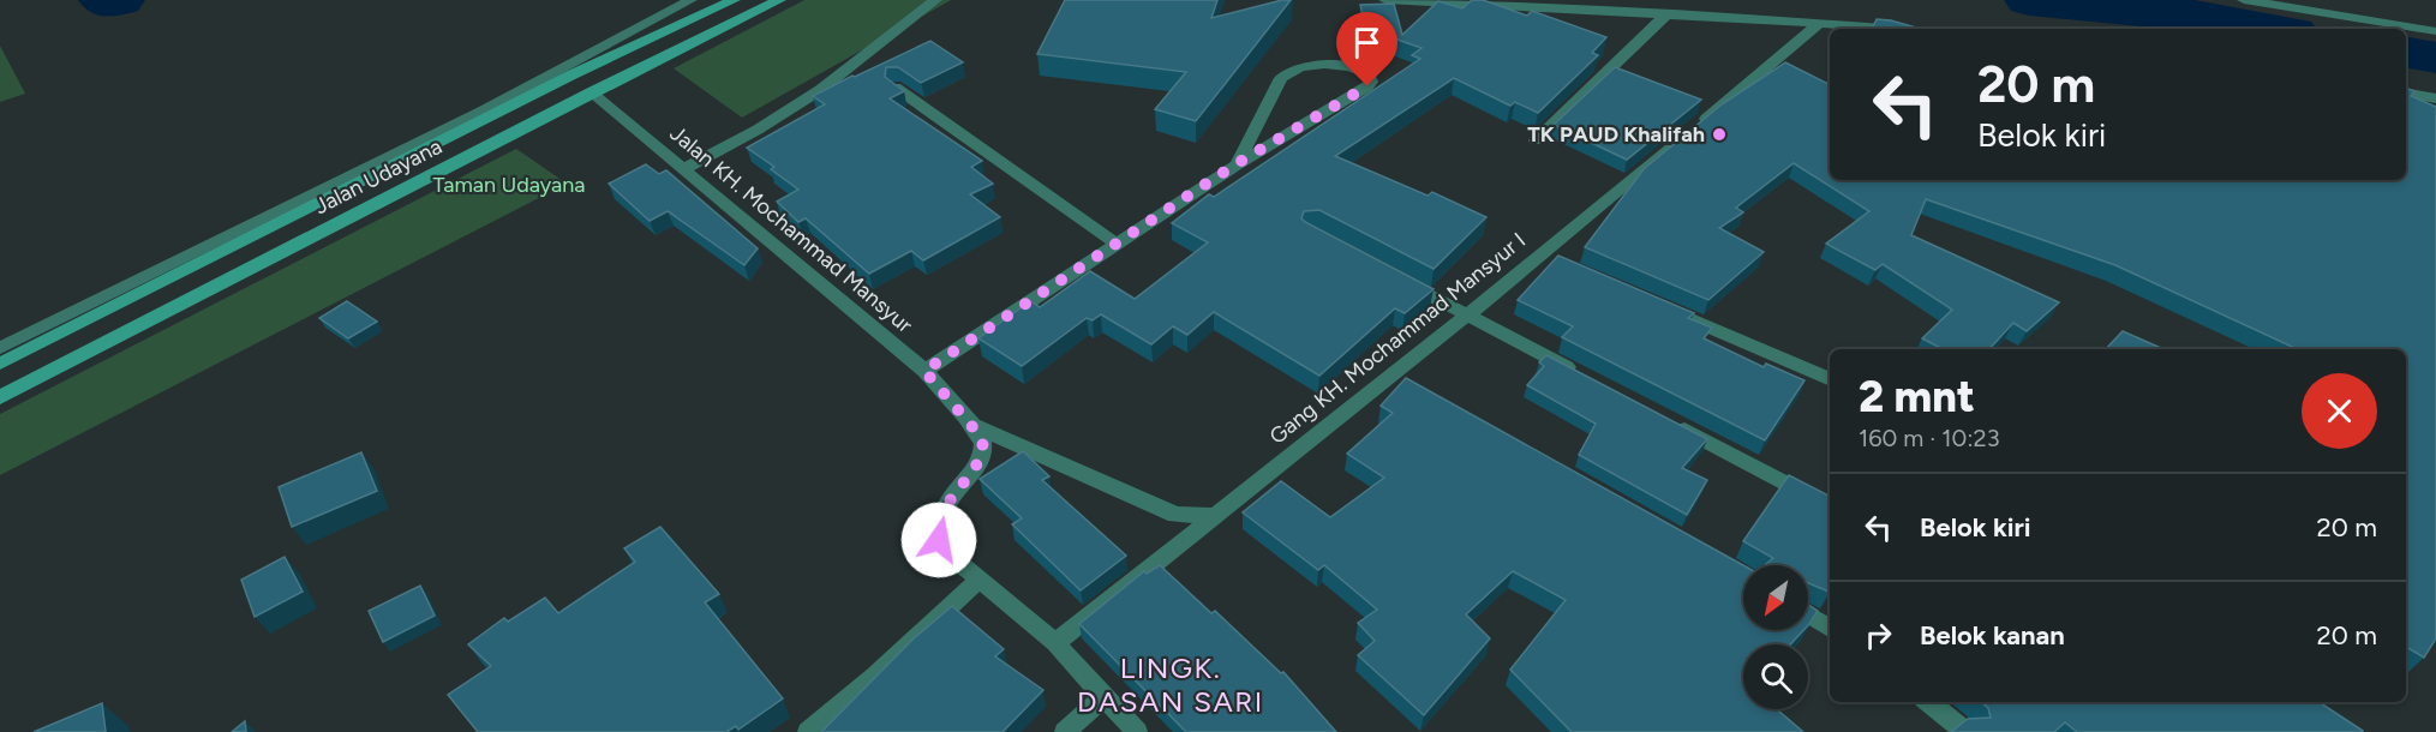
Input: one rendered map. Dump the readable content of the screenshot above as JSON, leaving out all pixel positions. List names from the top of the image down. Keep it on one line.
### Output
{"streets":{"main road":["Jalan Udayana"],"street":["Jalan KH. Mochammad Mansyur","Gang KH. Mochammad Mansyur I"]},"crossings":[["Jalan Udayana","Jalan KH. Mochammad Mansyur"],["Jalan KH. Mochammad Mansyur","Gang KH. Mochammad Mansyur I"]],"districts":["LINGK. DASAN SARI"],"parks":["Taman Udayana"],"places":["TK PAUD Khalifah"],"north":"bottom left","page":{"turn":["20 m","Belok kiri"],"heading":["2 mnt","160 m · 10:23"],"list":[{"name":"Belok kiri","value":"20 m"},{"name":"Belok kanan","value":"20 m"}]}}
